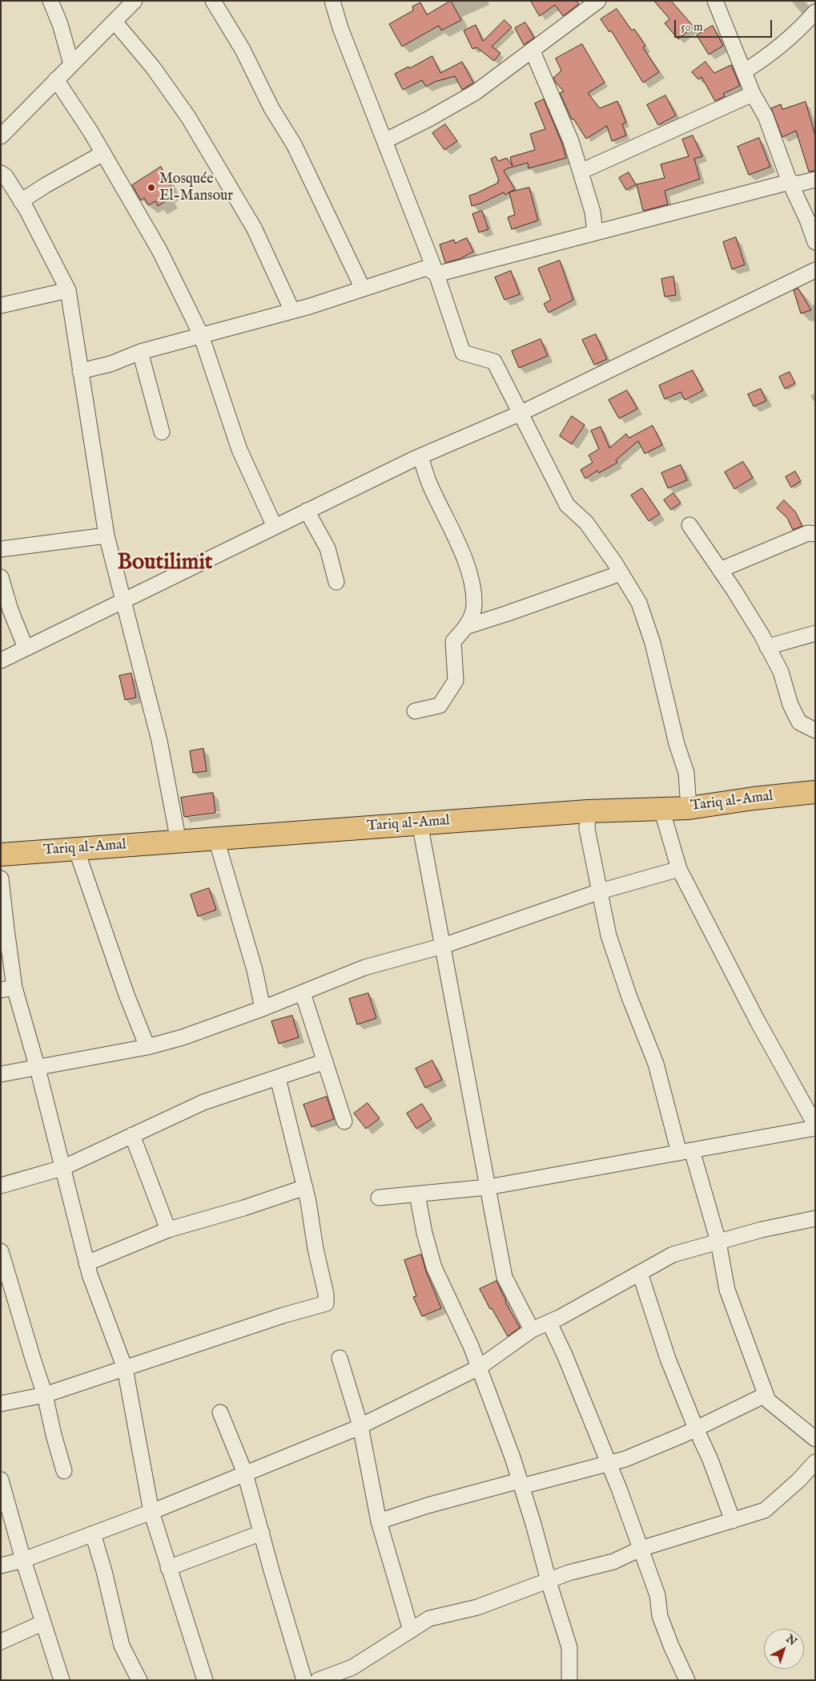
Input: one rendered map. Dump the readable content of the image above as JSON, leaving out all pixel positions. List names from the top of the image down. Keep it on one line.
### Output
{"streets":{"highway":["Tariq al-Amal"]},"districts":["Boutilimit"],"places":["Mosquée El-Mansour"],"scale_bar":"50 m","north":"top right"}
